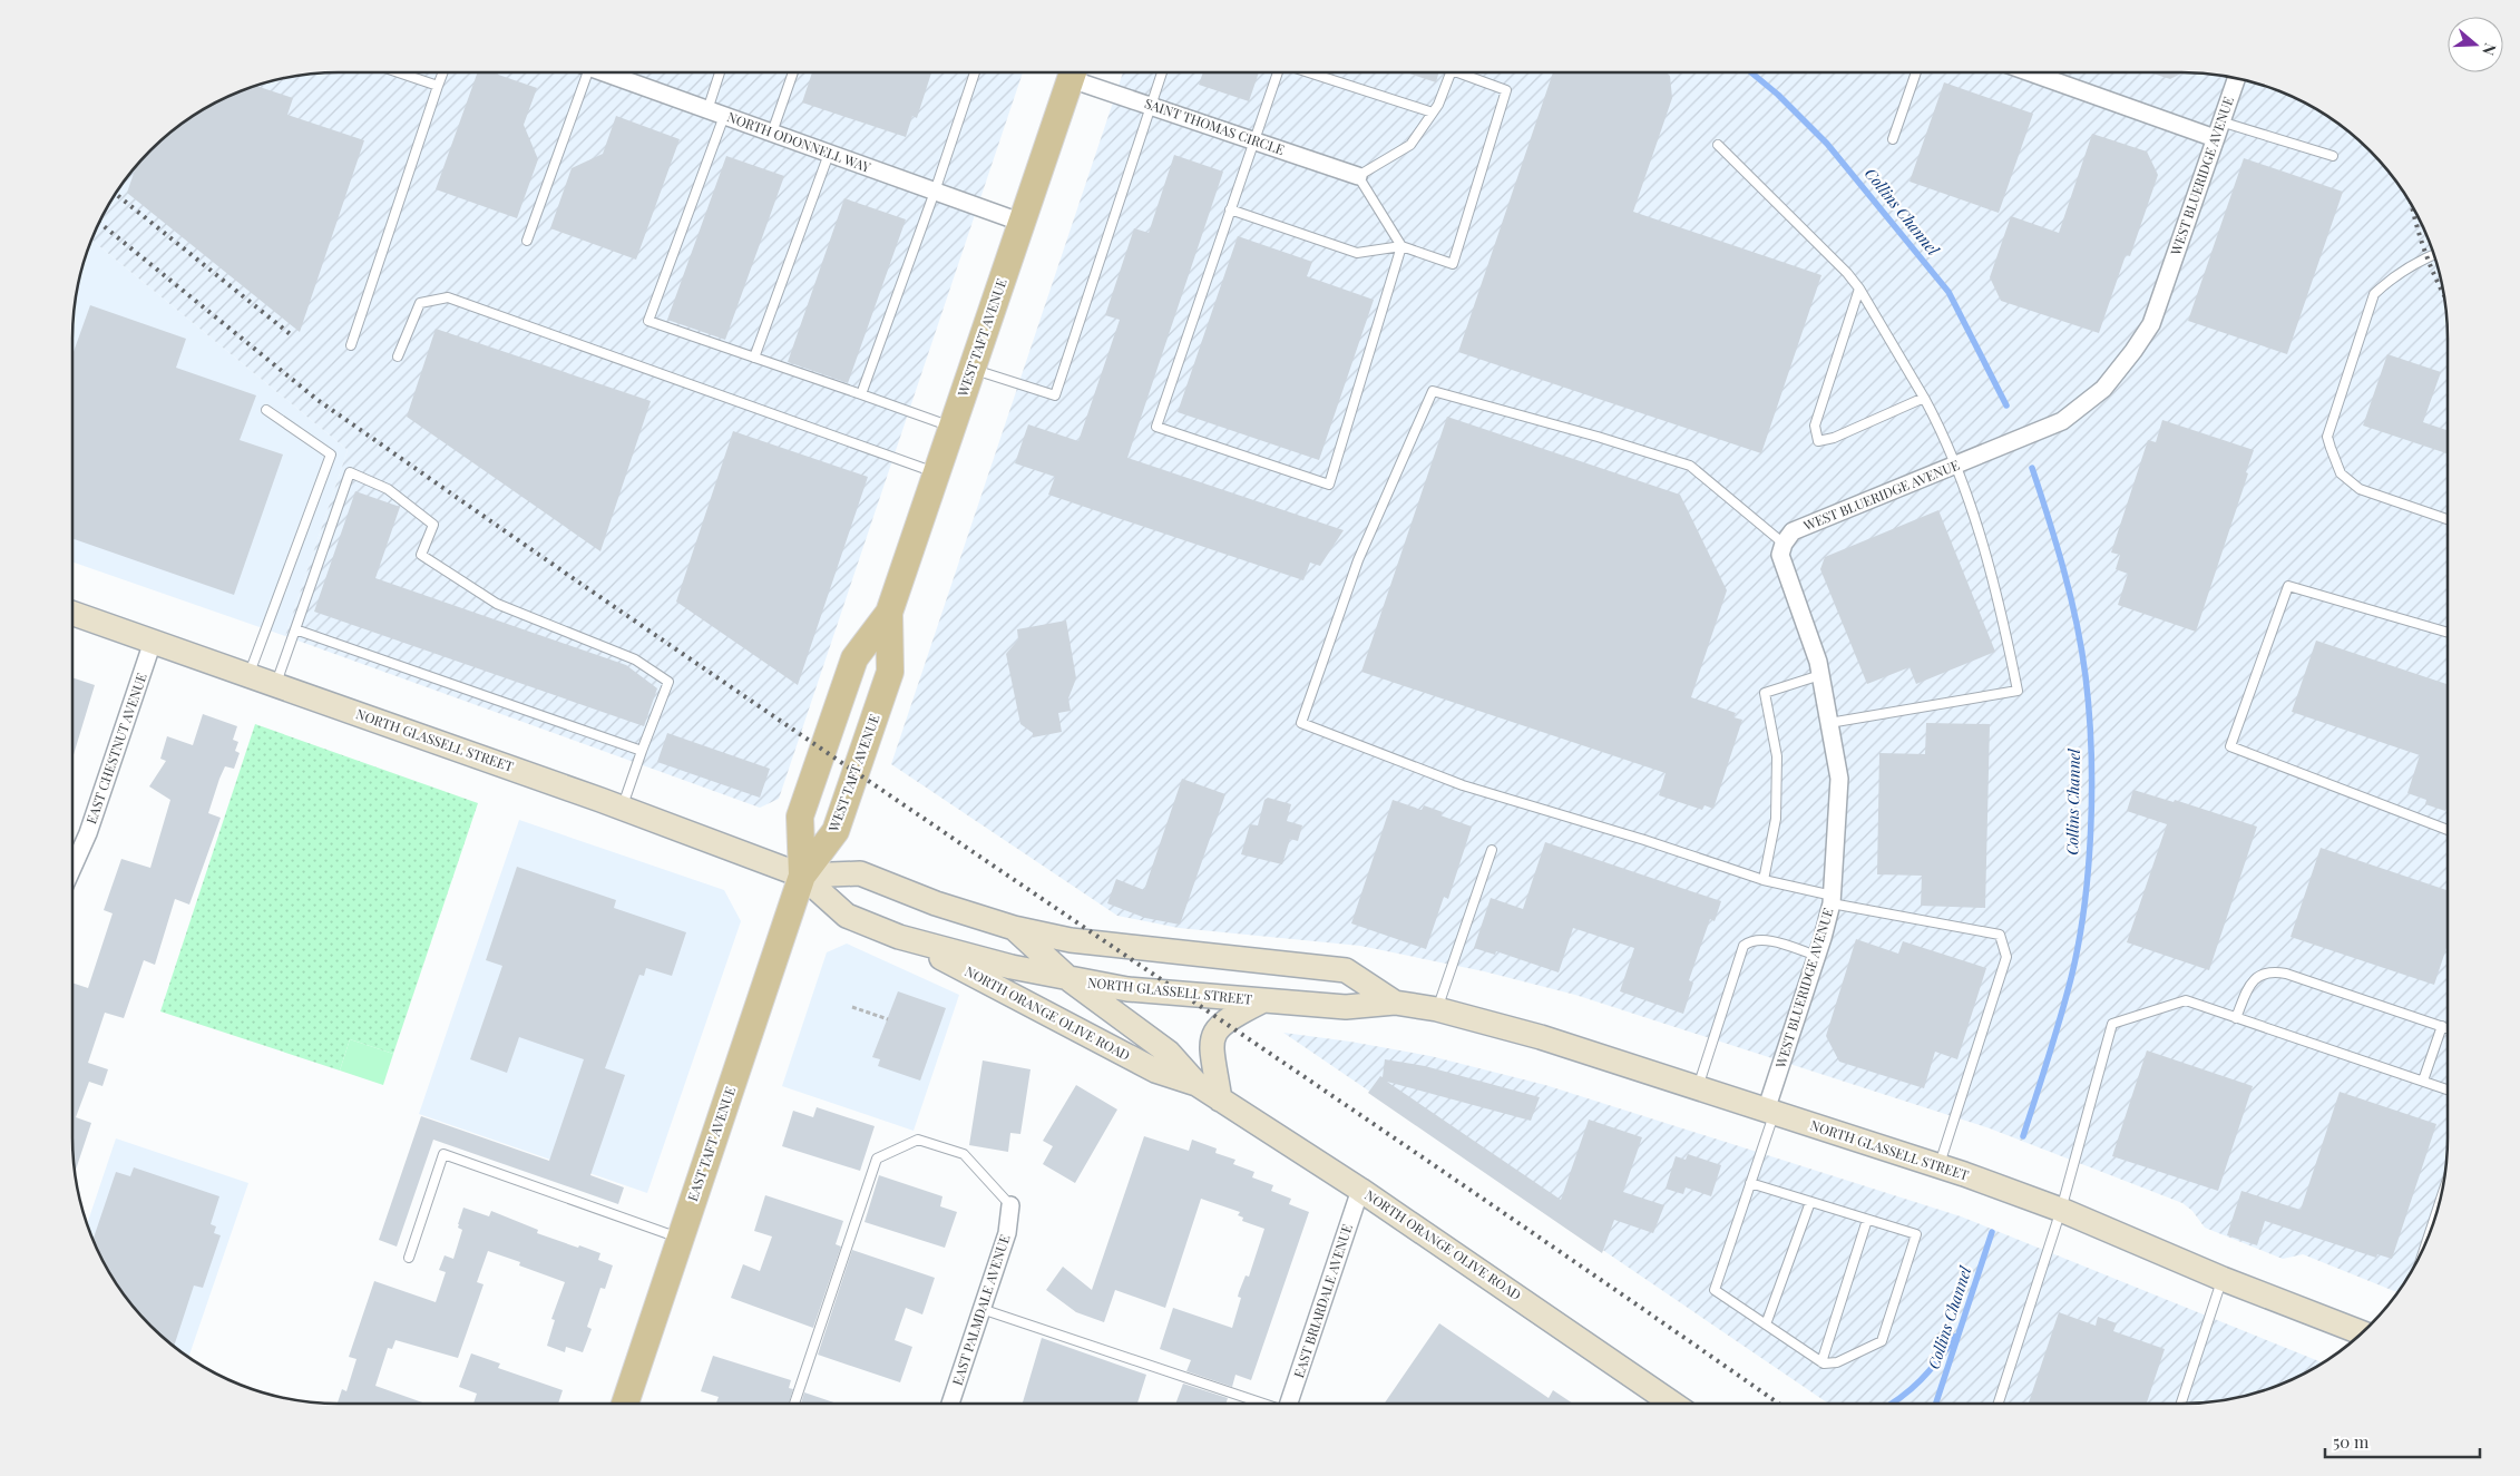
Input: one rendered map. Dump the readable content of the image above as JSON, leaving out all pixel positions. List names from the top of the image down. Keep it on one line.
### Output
{"streets":{"main road":["WEST TAFT AVENUE","NORTH GLASSELL STREET","NORTH ORANGE OLIVE ROAD","EAST TAFT AVENUE"],"street":["SAINT THOMAS CIRCLE","NORTH ODONNELL WAY","WEST BLUERIDGE AVENUE","EAST CHESTNUT AVENUE","EAST BRIARDALE AVENUE","EAST PALMDALE AVENUE"]},"crossings":[["NORTH ODONNELL WAY","WEST TAFT AVENUE"],["WEST BLUERIDGE AVENUE","NORTH GLASSELL STREET"],["WEST TAFT AVENUE","NORTH GLASSELL STREET"],["WEST TAFT AVENUE","EAST TAFT AVENUE"],["NORTH GLASSELL STREET","EAST CHESTNUT AVENUE"],["NORTH GLASSELL STREET","NORTH ORANGE OLIVE ROAD"],["NORTH GLASSELL STREET","EAST TAFT AVENUE"],["NORTH ORANGE OLIVE ROAD","EAST BRIARDALE AVENUE"]],"water":["Collins Channel"],"scale_bar":"50 m","north":"right"}
